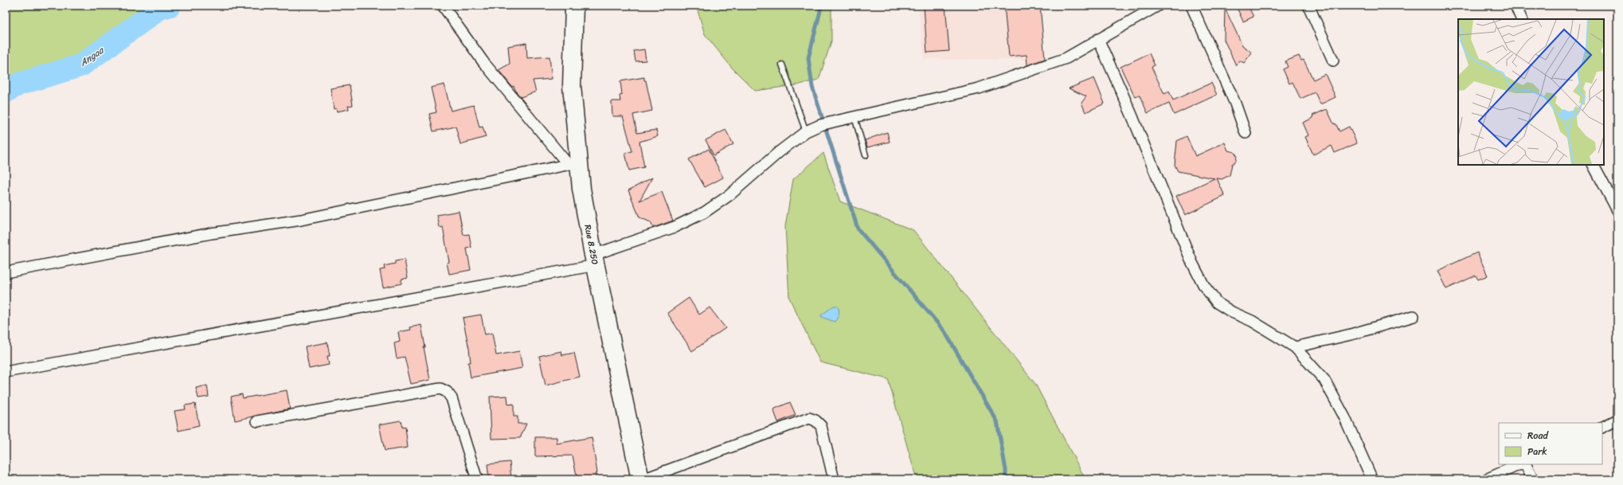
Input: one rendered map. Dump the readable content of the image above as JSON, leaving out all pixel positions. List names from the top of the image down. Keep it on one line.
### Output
{"streets":{"highway":["Rue 8.250"]},"water":["Angaa"],"legend":["Road","Park"]}
